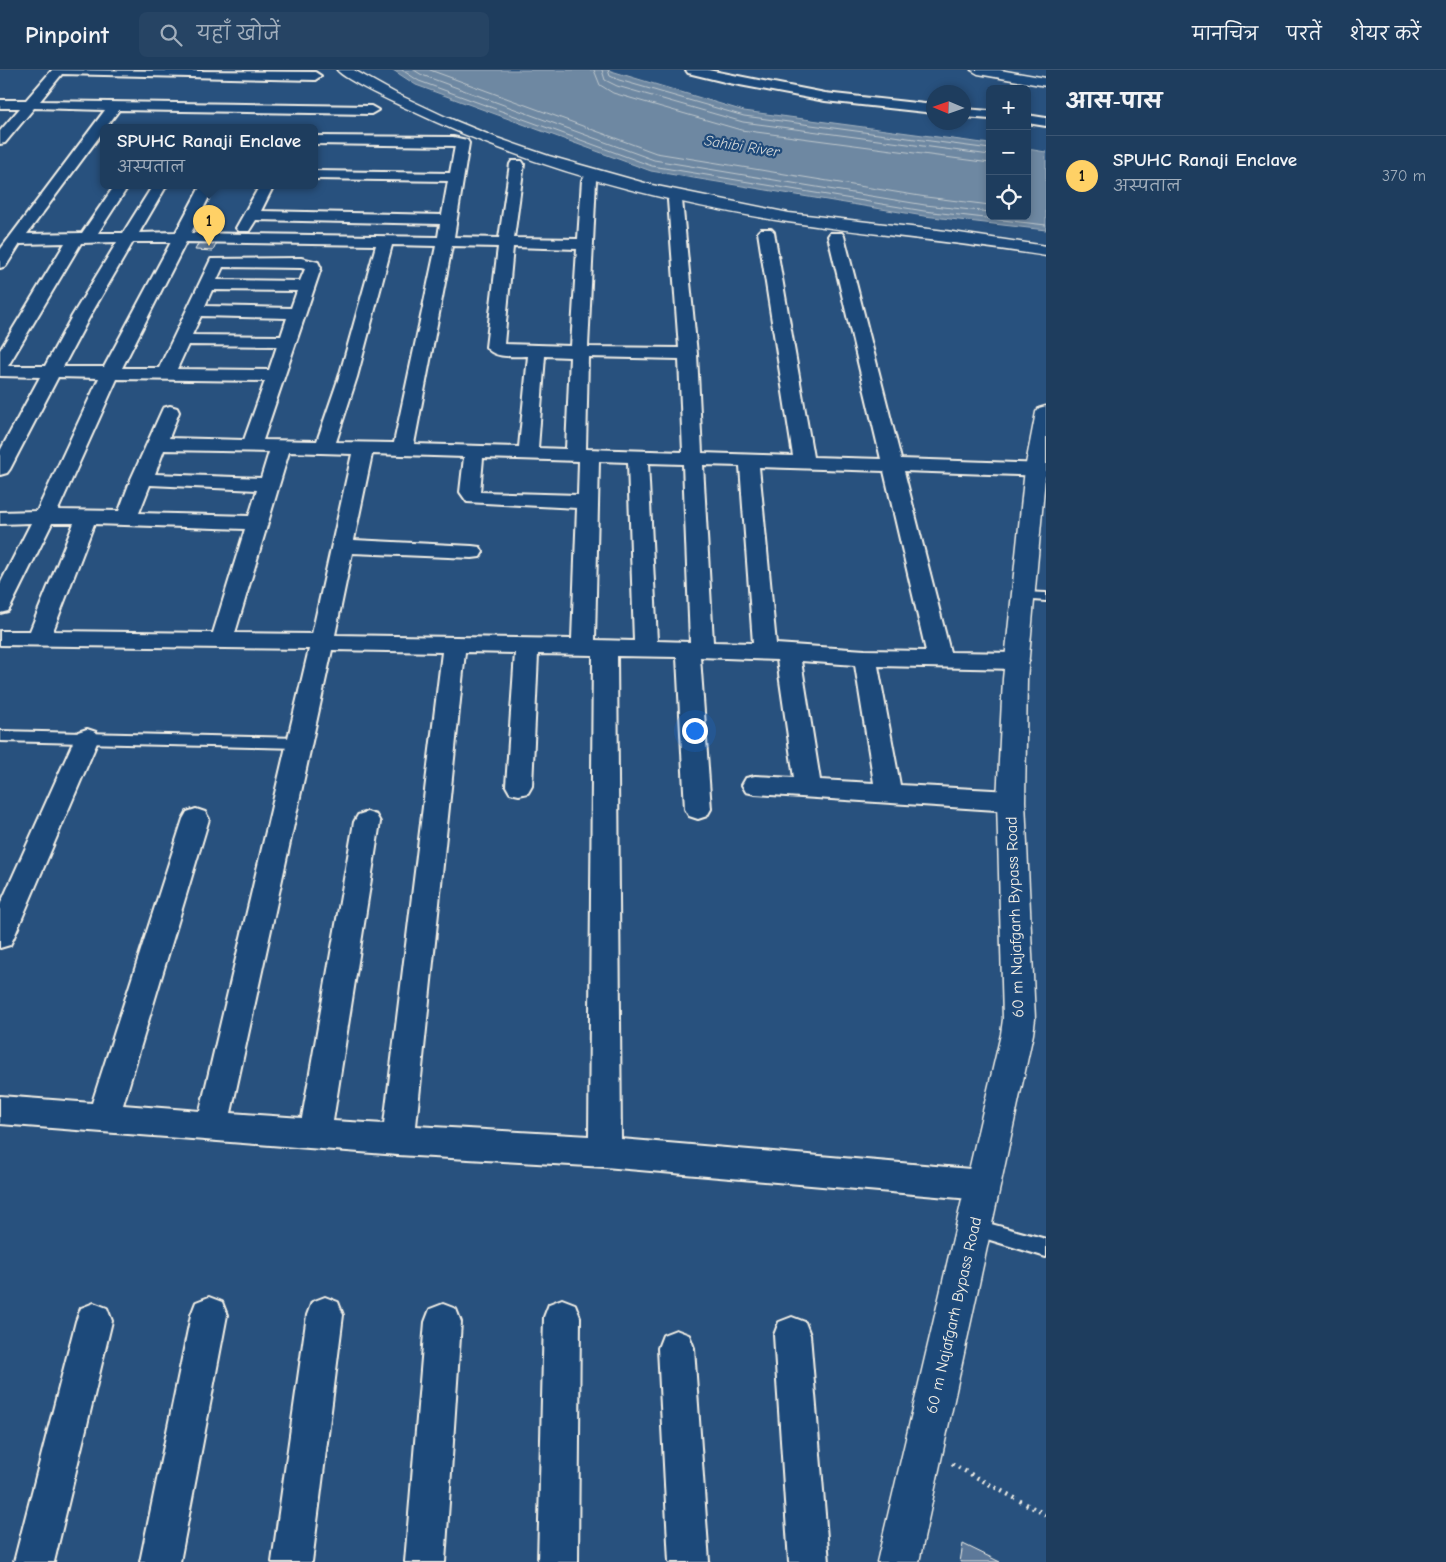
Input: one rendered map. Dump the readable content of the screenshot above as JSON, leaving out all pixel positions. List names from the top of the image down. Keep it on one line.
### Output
{"streets":{"street":["60 m Najafgarh Bypass Road"]},"water":["Sahibi River"],"north":"left","page":{"header":"Pinpoint","search":"यहाँ खोजें","nav":["मानचित्र","परतें","शेयर करें"],"heading":"आस-पास","map_buttons":["+","−"],"popup":["SPUHC Ranaji Enclave","अस्पताल"],"list":[{"mark":"1","name":"SPUHC Ranaji Enclave","note":"अस्पताल","value":"370 m"}],"pins":"1"}}
